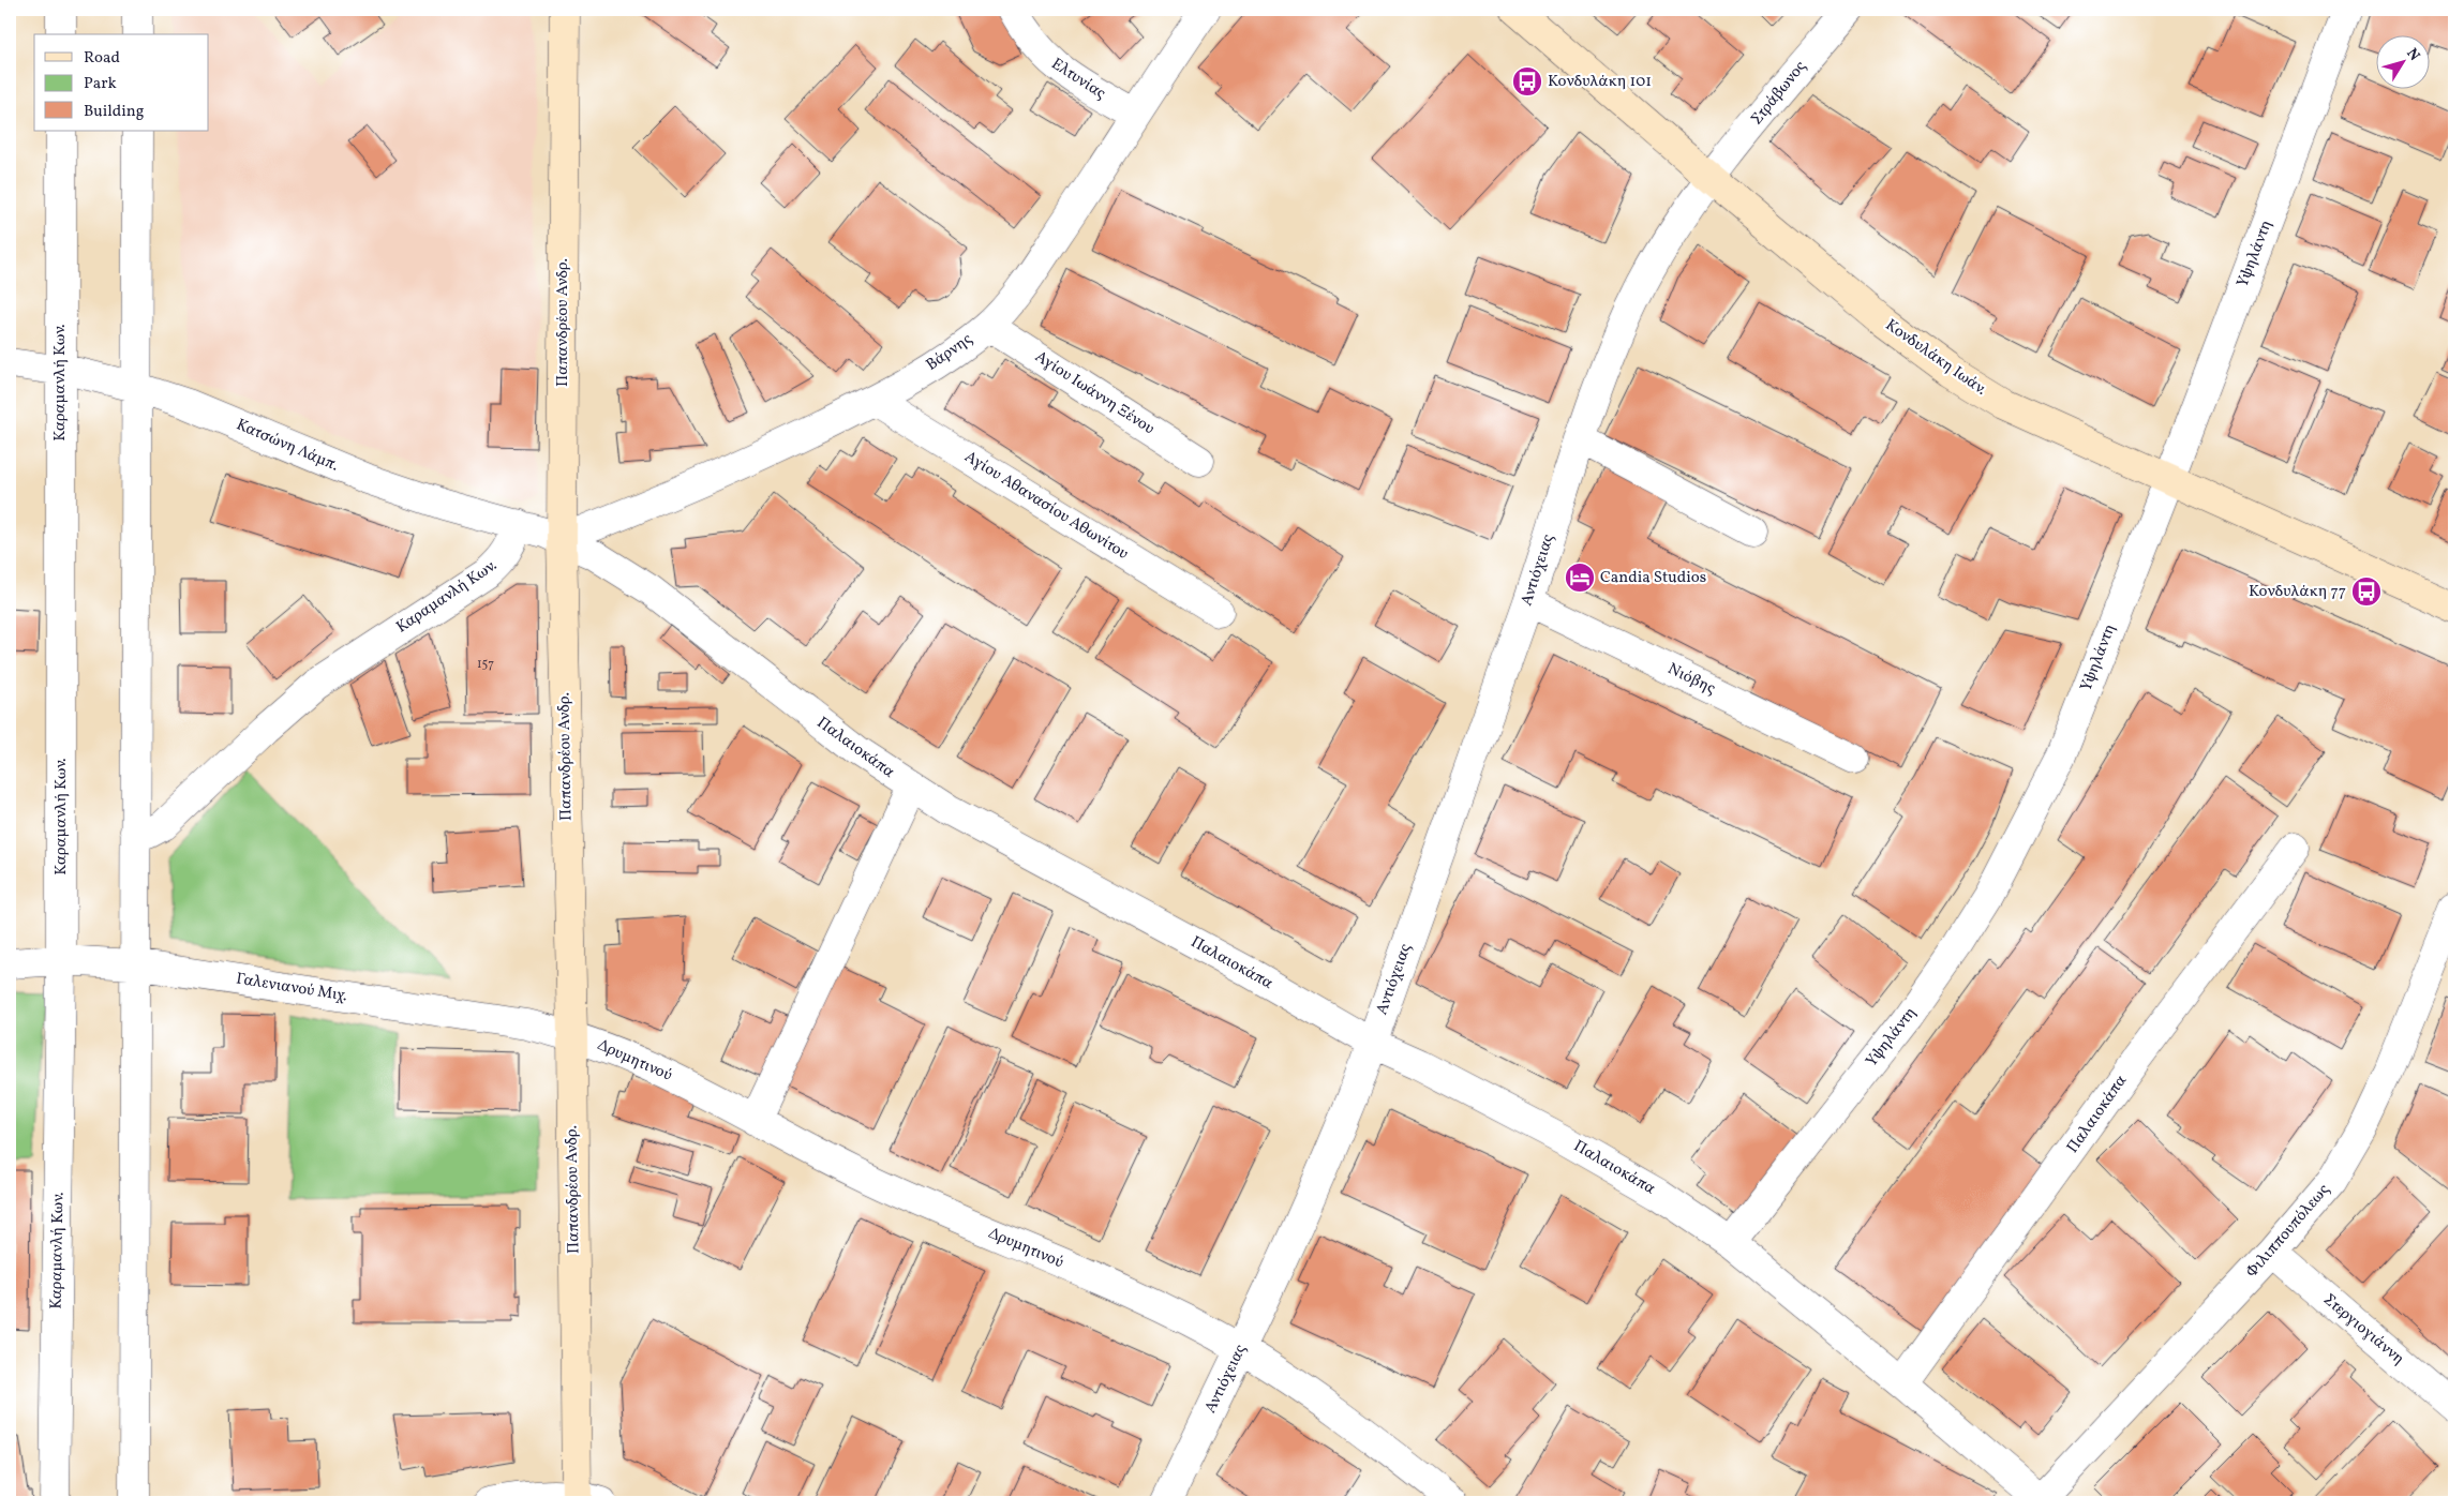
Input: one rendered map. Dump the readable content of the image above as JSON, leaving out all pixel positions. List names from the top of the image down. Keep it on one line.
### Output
{"streets":{"street":["Ελτυνίας","Στράβωνος","Υψηλάντη","Παπανδρέου Ανδρ.","Βάρνης","Κονδυλάκη Ιωάν.","Καραμανλή Κων.","Αγίου Ιωάννη Ξένου","Κατσώνη Λάμπ.","Αγίου Αθανασίου Αθωνίτου","Αντιόχειας","Νιόβης","Παλαιοκάπα","Γαλενιανού Μιχ.","Δρυμητινού","Φιλιππουπόλεως","Στεργιογιάννη"]},"crossings":[["Ελτυνίας","Βάρνης"],["Στράβωνος","Κονδυλάκη Ιωάν."],["Στράβωνος","Αντιόχειας"],["Υψηλάντη","Κονδυλάκη Ιωάν."],["Υψηλάντη","Παλαιοκάπα"],["Παπανδρέου Ανδρ.","Βάρνης"],["Παπανδρέου Ανδρ.","Κατσώνη Λάμπ."],["Παπανδρέου Ανδρ.","Παλαιοκάπα"],["Παπανδρέου Ανδρ.","Γαλενιανού Μιχ."],["Παπανδρέου Ανδρ.","Δρυμητινού"],["Βάρνης","Αγίου Ιωάννη Ξένου"],["Βάρνης","Κατσώνη Λάμπ."],["Βάρνης","Αγίου Αθανασίου Αθωνίτου"],["Βάρνης","Παλαιοκάπα"],["Κονδυλάκη Ιωάν.","Αντιόχειας"],["Καραμανλή Κων.","Κατσώνη Λάμπ."],["Καραμανλή Κων.","Γαλενιανού Μιχ."],["Κατσώνη Λάμπ.","Παλαιοκάπα"],["Αντιόχειας","Νιόβης"],["Αντιόχειας","Παλαιοκάπα"],["Αντιόχειας","Δρυμητινού"],["Παλαιοκάπα","Φιλιππουπόλεως"],["Γαλενιανού Μιχ.","Δρυμητινού"],["Φιλιππουπόλεως","Στεργιογιάννη"]],"places":{"bus stop":["Κονδυλάκη 101","Κονδυλάκη 77"],"hotel":["Candia Studios"]},"house_numbers":["157"],"legend":["Road","Park","Building"],"north":"top right"}
